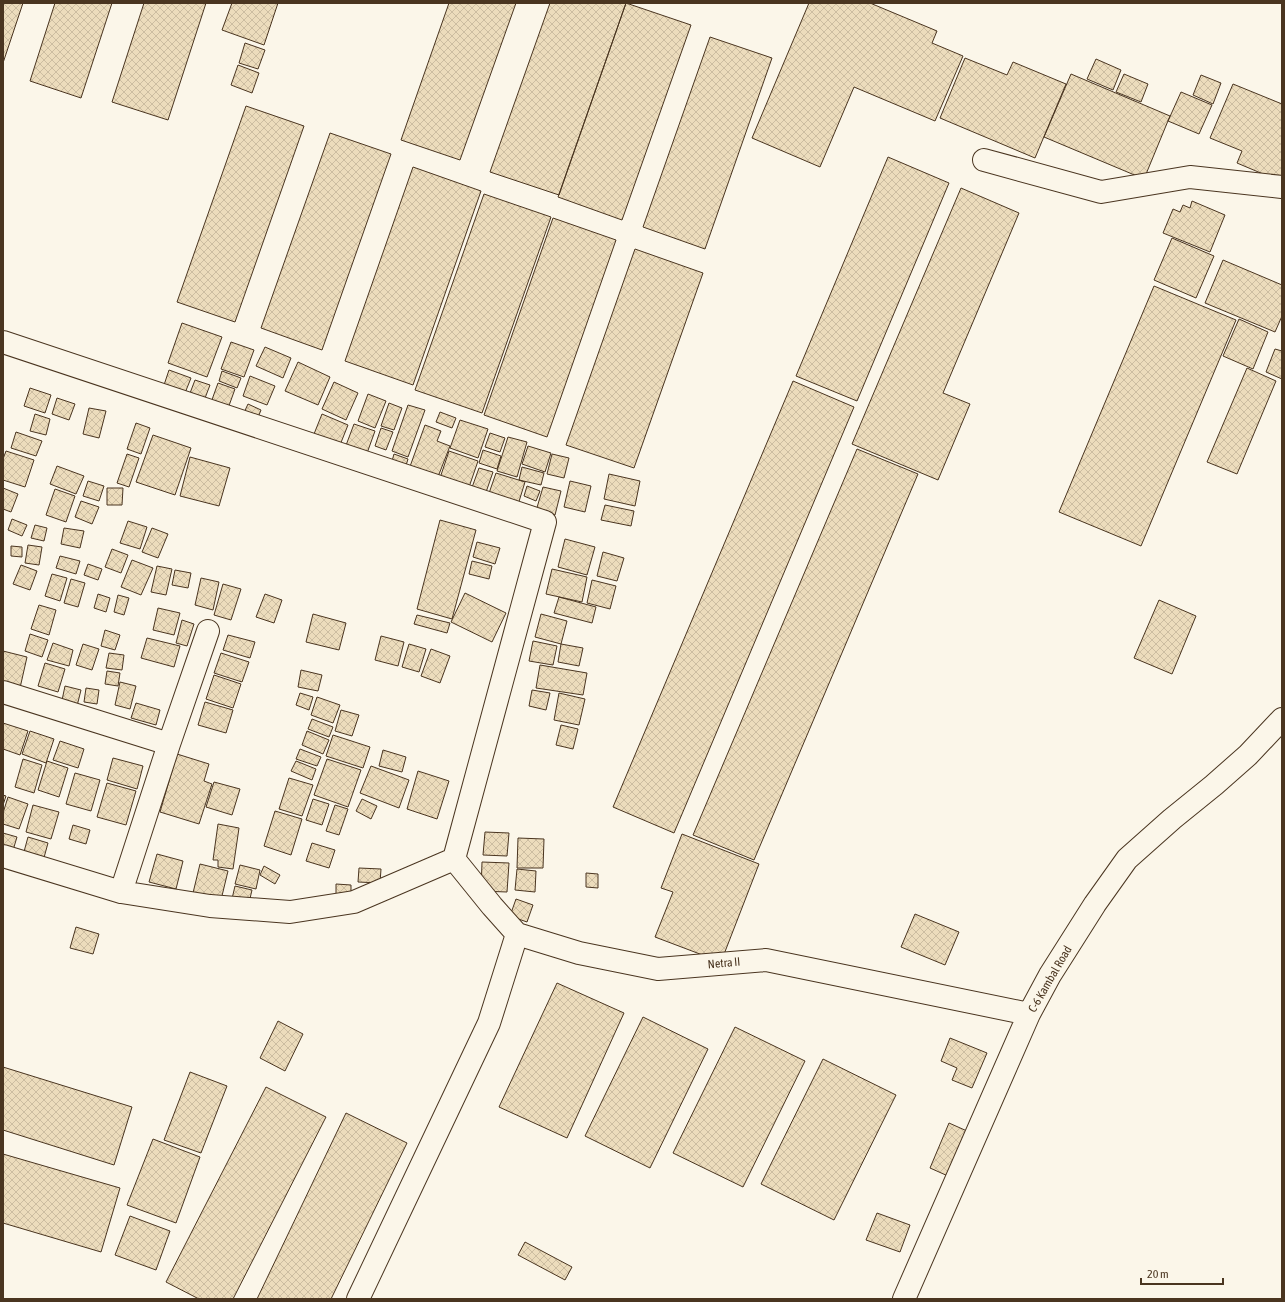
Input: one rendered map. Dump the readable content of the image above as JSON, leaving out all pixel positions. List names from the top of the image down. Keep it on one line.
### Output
{"streets":{"street":["Netra II","C-6 Kambal Road"]},"crossings":[["Netra II","C-6 Kambal Road"]],"scale_bar":"20 m"}
